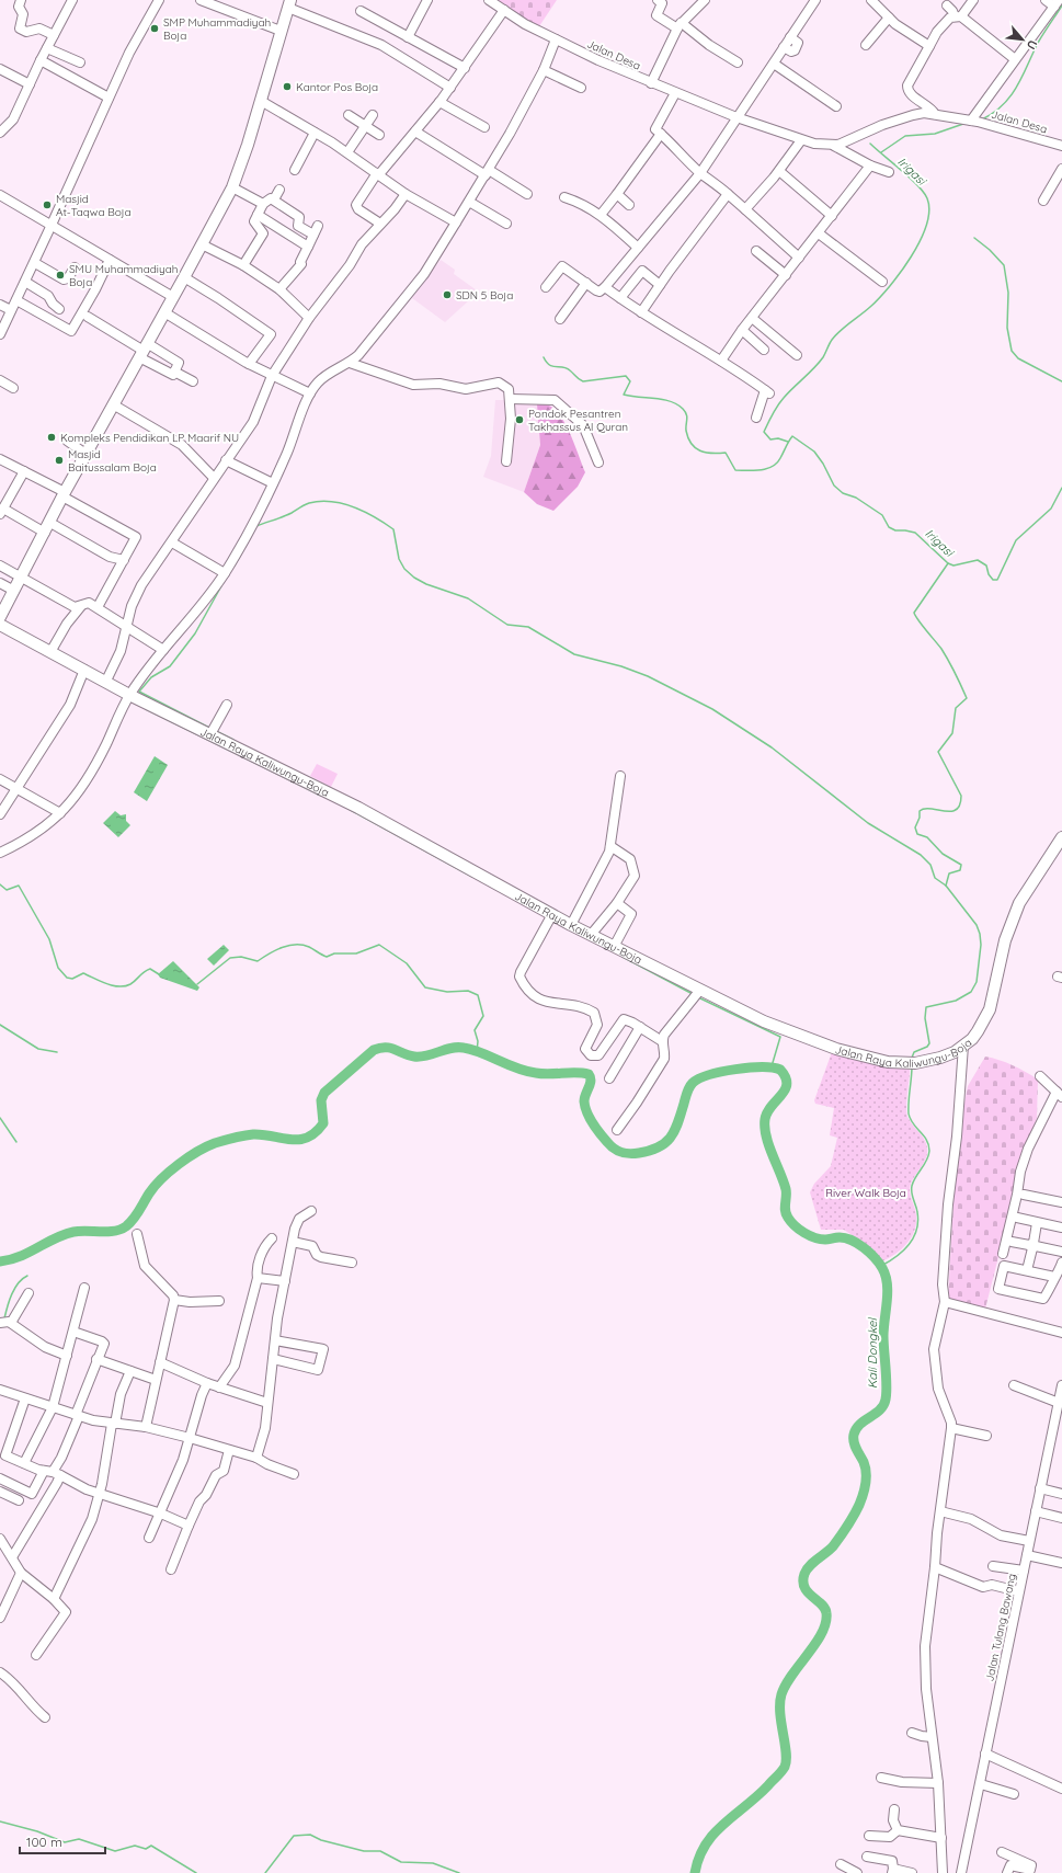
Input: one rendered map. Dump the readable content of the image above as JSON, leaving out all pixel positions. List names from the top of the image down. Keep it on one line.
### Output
{"streets":{"main road":["Jalan Raya Kaliwungu-Boja"],"street":["Jalan Desa","Jalan Tulang Bawang"]},"water":["Irigasi","Kali Dongkel"],"parks":["River Walk Boja"],"places":["SMP Muhammadiyah Boja","Kantor Pos Boja","Masjid At-Taqwa Boja","SMU Muhammadiyah Boja","SDN 5 Boja","Pondok Pesantren Takhassus Al Quran","Kompleks Pendidikan LP Maarif NU","Masjid Baitussalam Boja"],"scale_bar":"100 m","north":"bottom right"}
